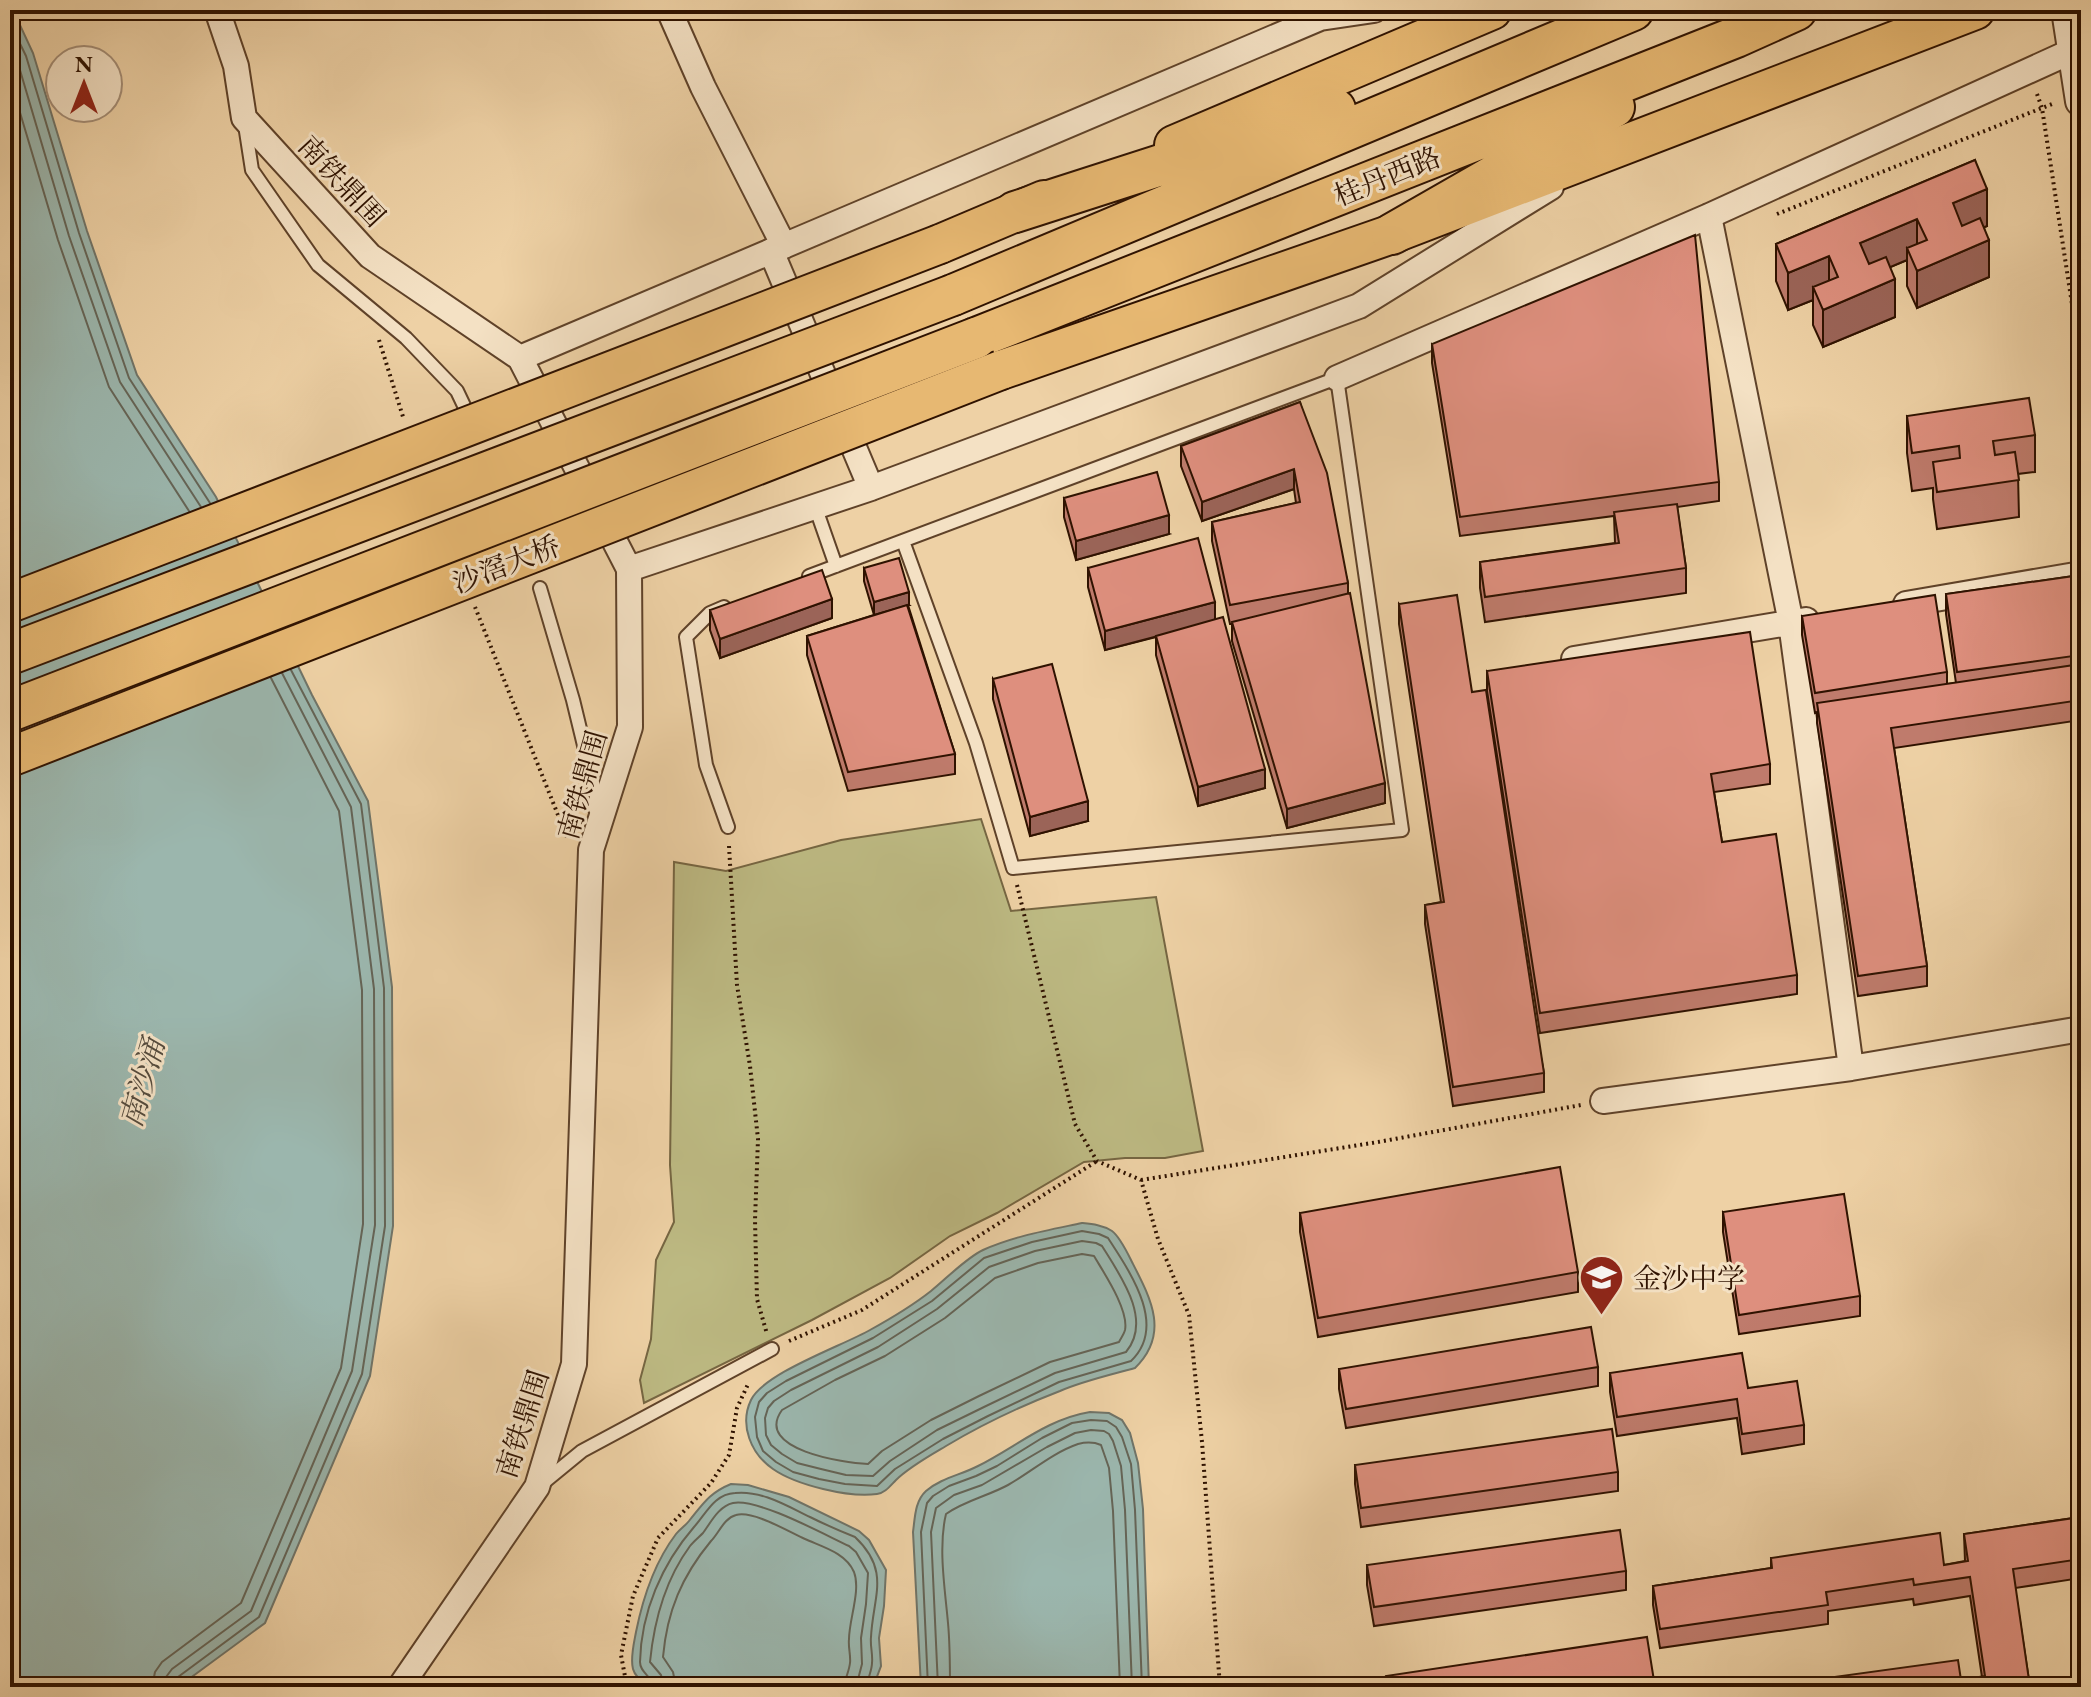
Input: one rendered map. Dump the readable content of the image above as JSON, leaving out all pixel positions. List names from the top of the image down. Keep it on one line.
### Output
{"streets":{"highway":["桂丹西路","沙滘大桥"],"street":["南铁鼎围"]},"crossings":[["桂丹西路","沙滘大桥"]],"water":["南沙涌"],"places":{"school or university":["金沙中学"]},"north":"top"}
